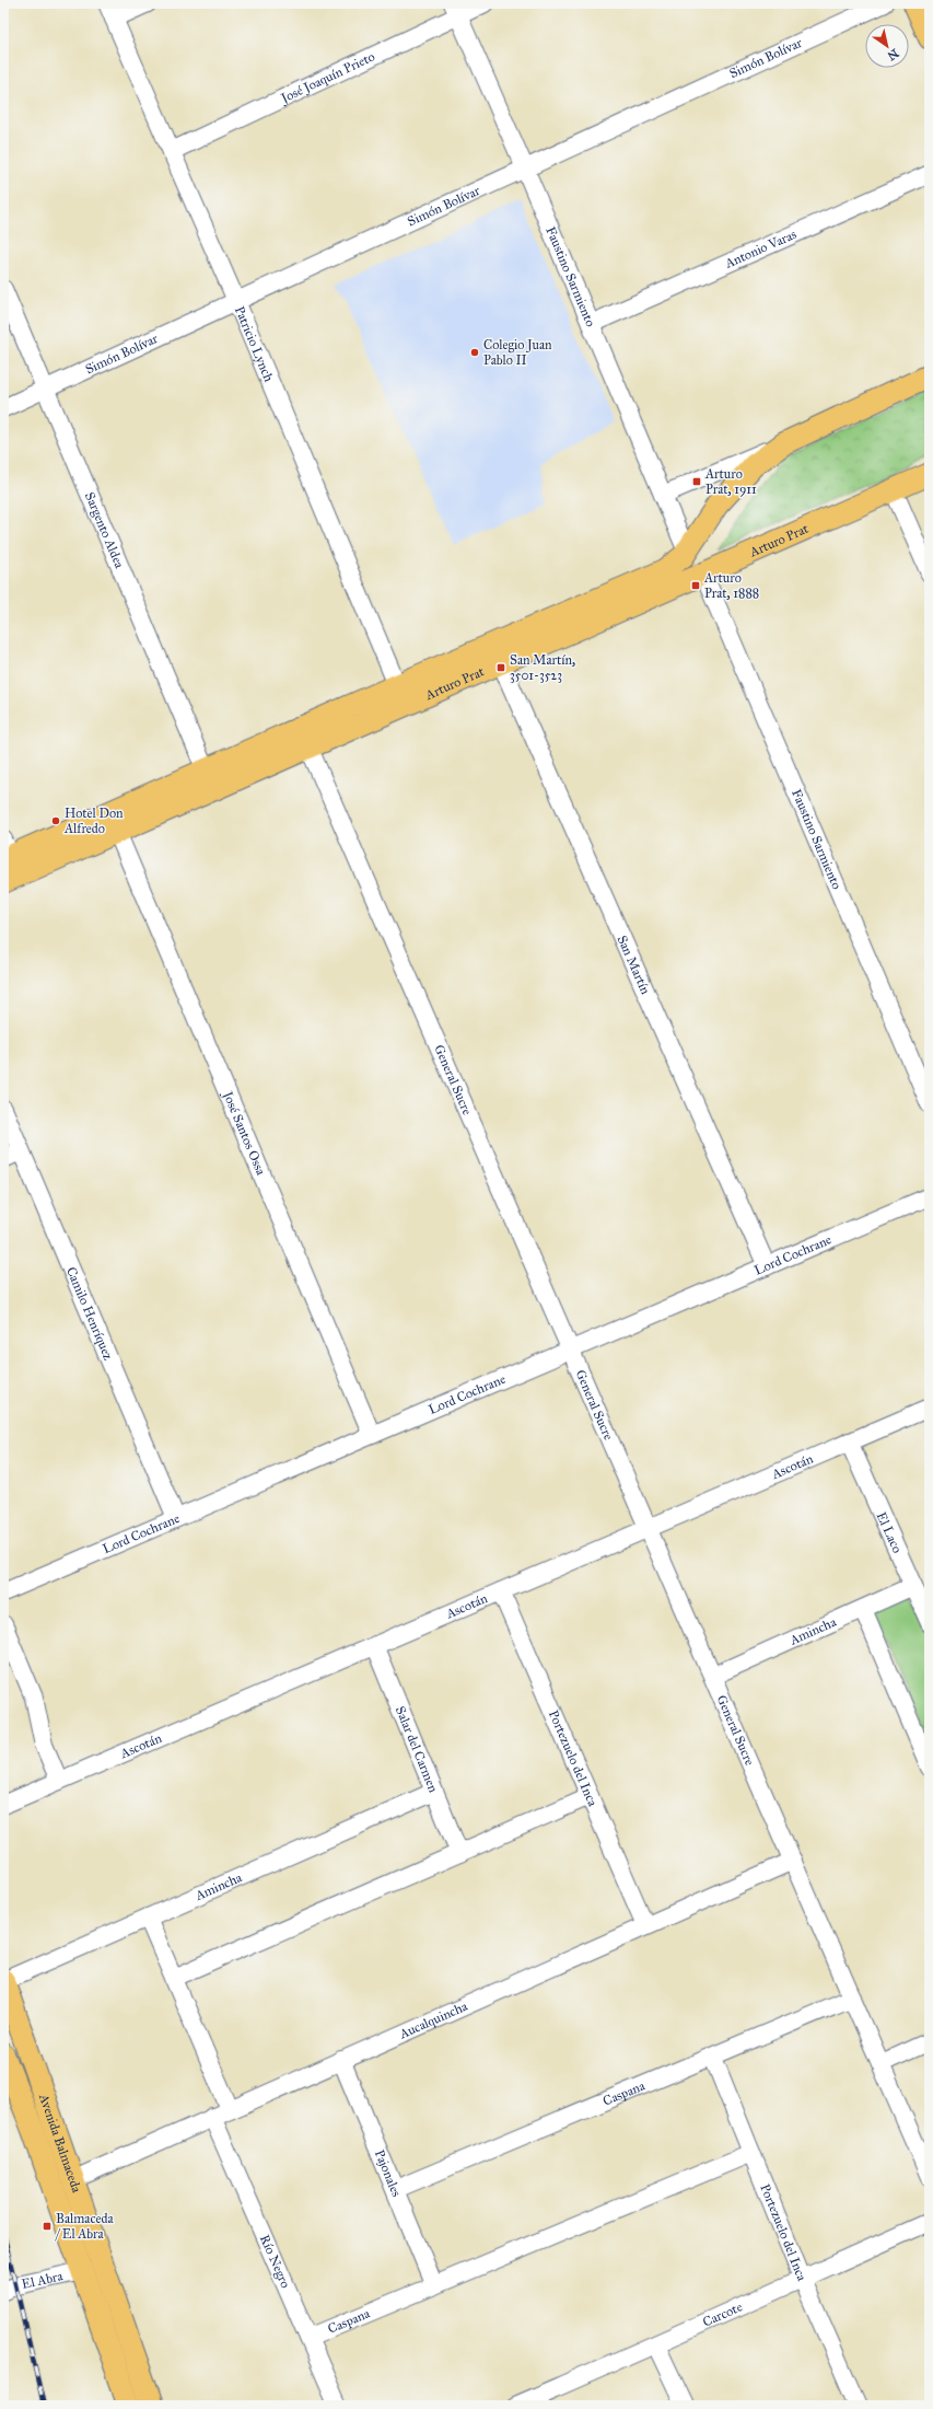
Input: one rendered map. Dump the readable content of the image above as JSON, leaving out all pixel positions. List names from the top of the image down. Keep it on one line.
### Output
{"streets":{"main road":["Arturo Prat","Avenida Balmaceda"],"street":["Simón Bolívar","José Joaquín Prieto","Antonio Varas","Faustino Sarmiento","Patricio Lynch","Sargento Aldea","San Martín","General Sucre","José Santos Ossa","Lord Cochrane","Camilo Henríquez","Ascotán","El Laco","Amincha","Salar del Carmen","Portezuelo del Inca","Aucalquincha","Caspana","Pajonales","Río Negro","El Abra","Carcote"]},"crossings":[["Simón Bolívar","Faustino Sarmiento"],["Simón Bolívar","Patricio Lynch"],["Simón Bolívar","Sargento Aldea"],["José Joaquín Prieto","Faustino Sarmiento"],["José Joaquín Prieto","Patricio Lynch"],["Antonio Varas","Faustino Sarmiento"],["Faustino Sarmiento","Arturo Prat"],["Patricio Lynch","Arturo Prat"],["Sargento Aldea","Arturo Prat"],["Arturo Prat","San Martín"],["Arturo Prat","General Sucre"],["Arturo Prat","José Santos Ossa"],["San Martín","Lord Cochrane"],["General Sucre","Lord Cochrane"],["General Sucre","Ascotán"],["General Sucre","Amincha"],["General Sucre","Aucalquincha"],["General Sucre","Caspana"],["José Santos Ossa","Lord Cochrane"],["Lord Cochrane","Camilo Henríquez"],["Ascotán","El Laco"],["Ascotán","Salar del Carmen"],["Ascotán","Portezuelo del Inca"],["El Laco","Amincha"],["Amincha","Salar del Carmen"],["Amincha","Avenida Balmaceda"],["Portezuelo del Inca","Aucalquincha"],["Portezuelo del Inca","Caspana"],["Portezuelo del Inca","Carcote"],["Aucalquincha","Avenida Balmaceda"],["Aucalquincha","Pajonales"],["Aucalquincha","Río Negro"],["Caspana","Pajonales"],["Caspana","Río Negro"],["Avenida Balmaceda","El Abra"]],"places":{"other":["Colegio Juan Pablo II","Hotel Don Alfredo"],"transit":["Arturo Prat, 1911","Arturo Prat, 1888","San Martín, 3501-3523","Balmaceda / El Abra"]},"north":"bottom right"}
